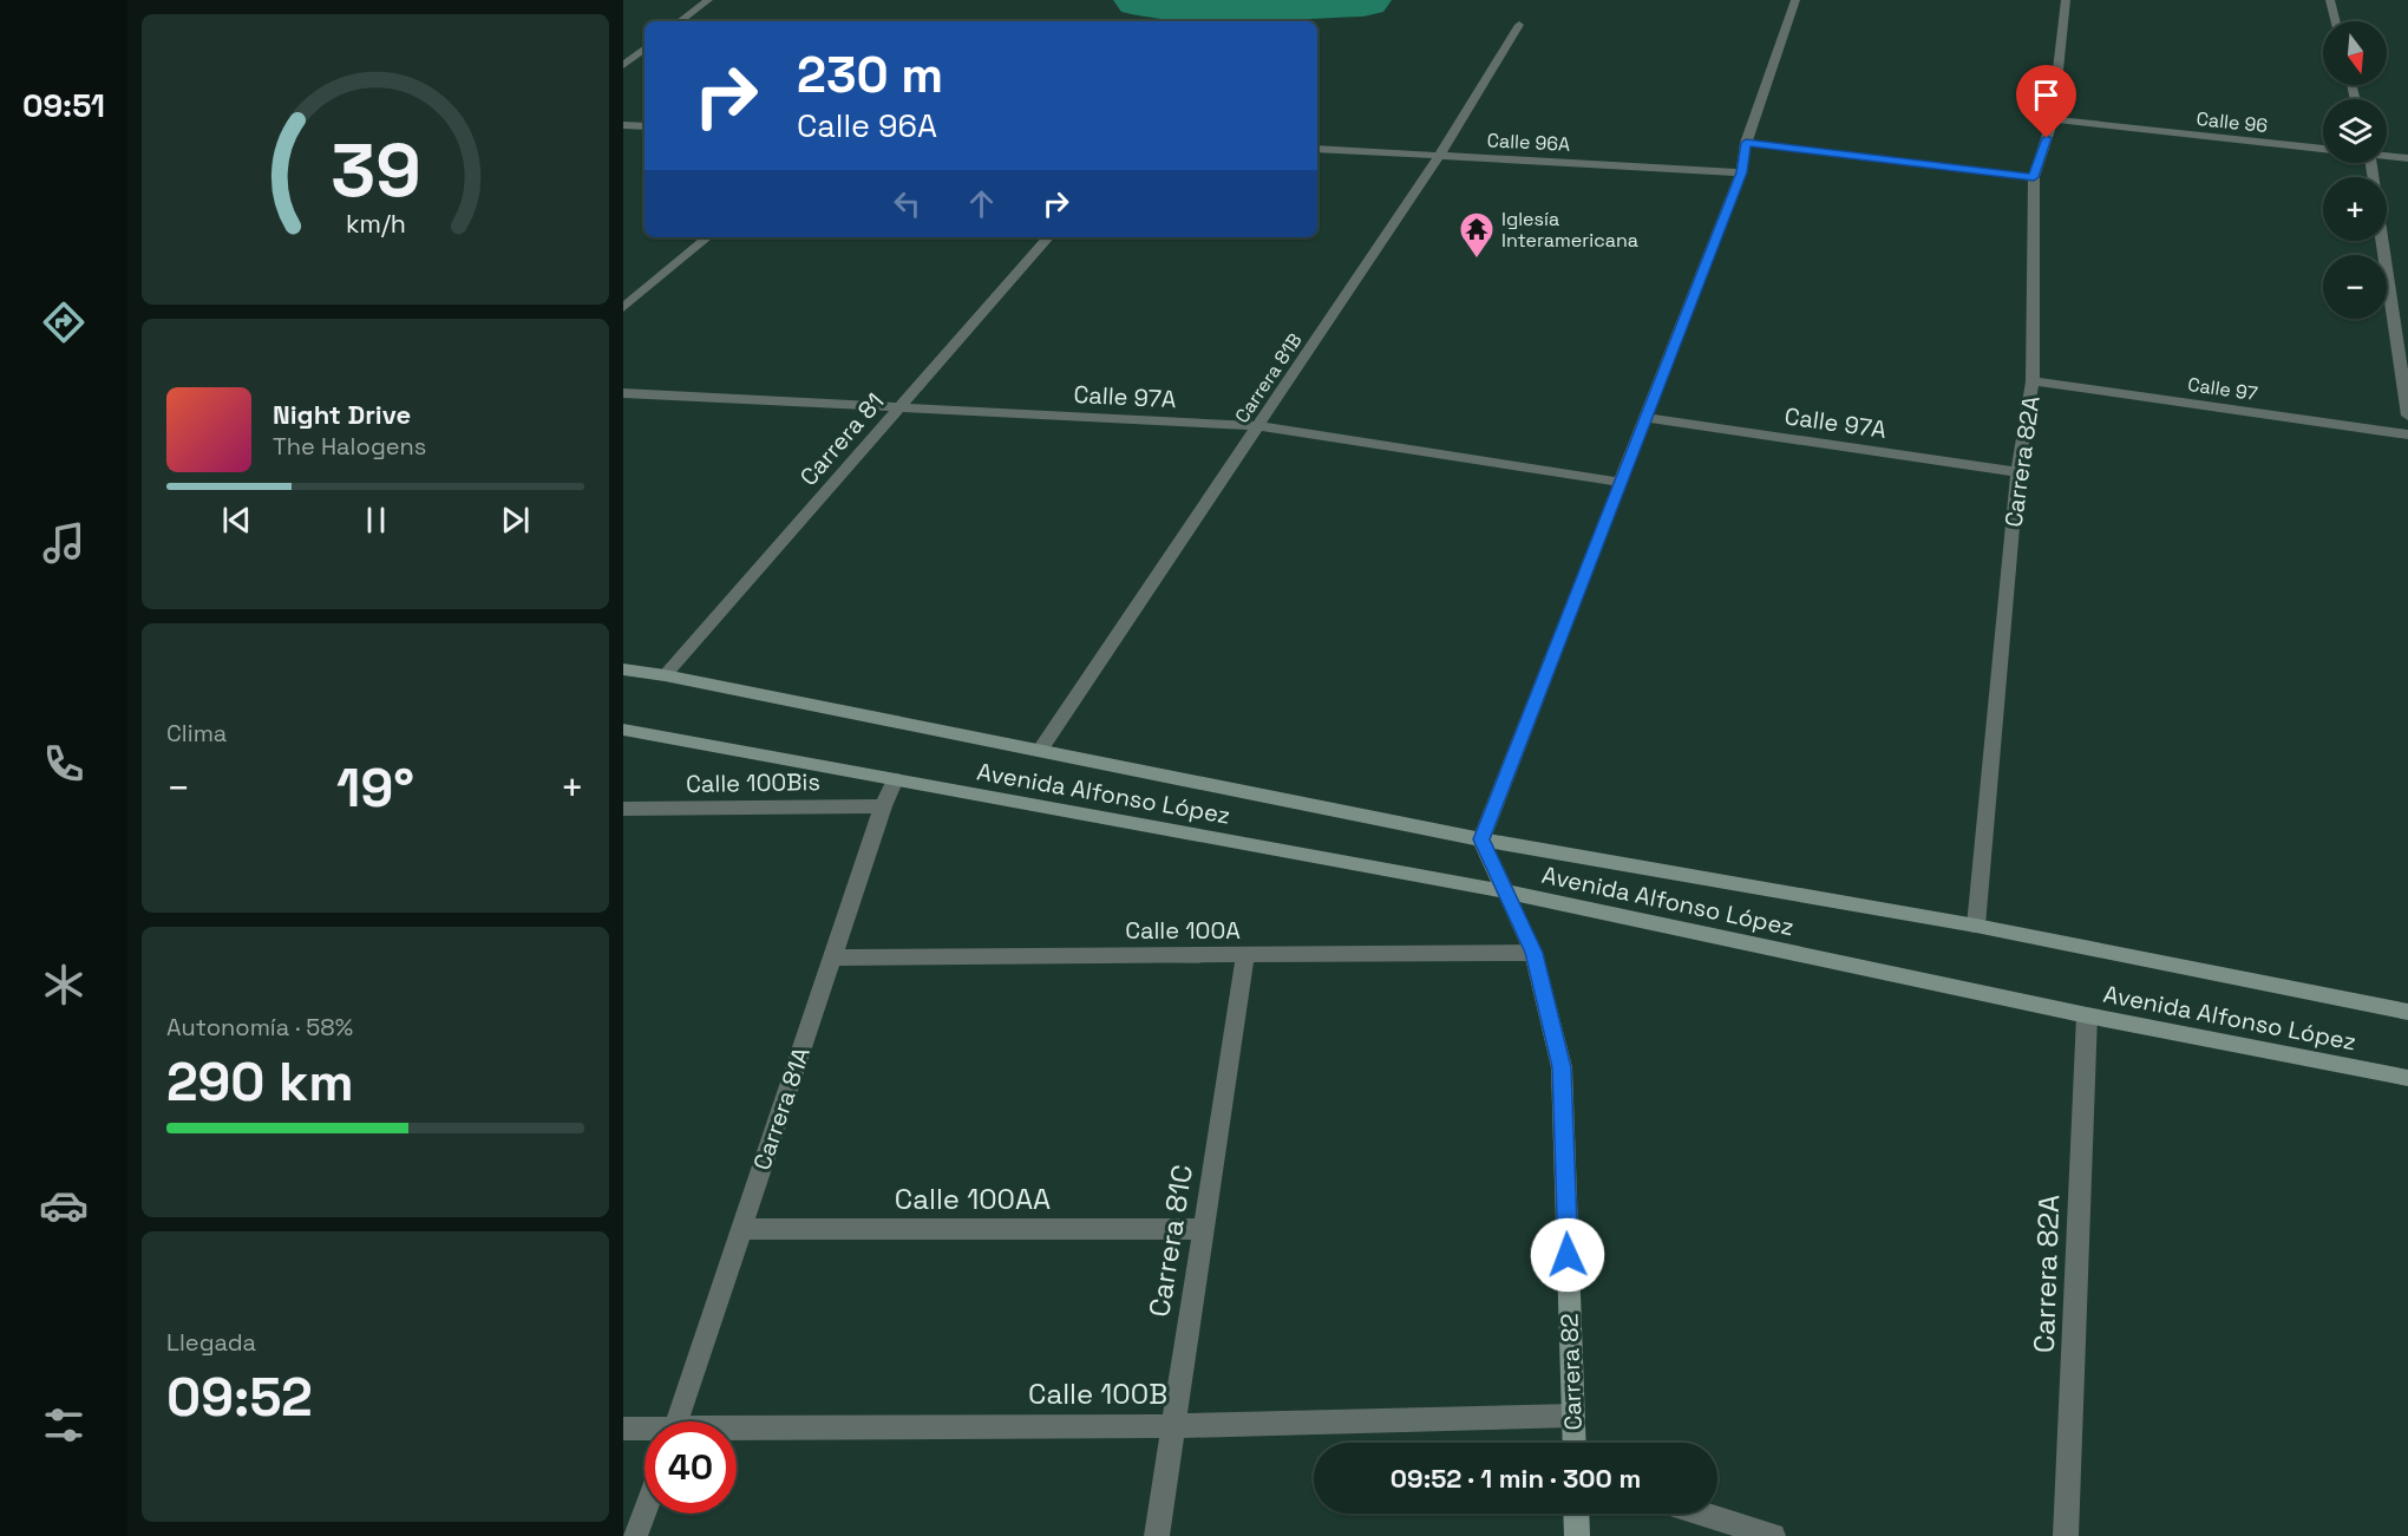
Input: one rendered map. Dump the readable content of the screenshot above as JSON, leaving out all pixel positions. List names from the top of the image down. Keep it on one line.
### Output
{"streets":{"street":["Calle 96","Calle 96A","Carrera 81B","Calle 97","Calle 97A","Carrera 81","Carrera 82A","Calle 100Bis","Avenida Alfonso López","Calle 100A","Carrera 81A","Calle 100AA","Carrera 81C","Carrera 82","Calle 100B"]},"crossings":[["Calle 96","Carrera 82A"],["Calle 96A","Carrera 81B"],["Carrera 81B","Calle 97A"],["Carrera 81B","Avenida Alfonso López"],["Calle 97","Carrera 82A"],["Calle 97A","Carrera 81"],["Calle 97A","Carrera 82A"],["Carrera 81","Avenida Alfonso López"],["Carrera 82A","Avenida Alfonso López"],["Calle 100Bis","Carrera 81A"],["Avenida Alfonso López","Carrera 81A"],["Avenida Alfonso López","Carrera 82"],["Calle 100A","Carrera 81A"],["Calle 100A","Carrera 81C"],["Calle 100A","Carrera 82"],["Carrera 81A","Calle 100AA"],["Calle 100AA","Carrera 81C"],["Carrera 81C","Calle 100B"],["Carrera 82","Calle 100B"]],"places":{"temple":["Iglesía Interamericana"]},"north":"bottom","page":{"tabs":"09:51","map_buttons":["+","−"],"turn":["230 m","Calle 96A"],"song":["Night Drive","The Halogens"],"tile":["Clima",["Autonomía · 58%","290 km"],["Llegada","09:52"]],"heat":["−","19°","+"],"limit":"40","trip":"09:52 · 1 min · 300 m","gauge":["39","km/h"]}}
